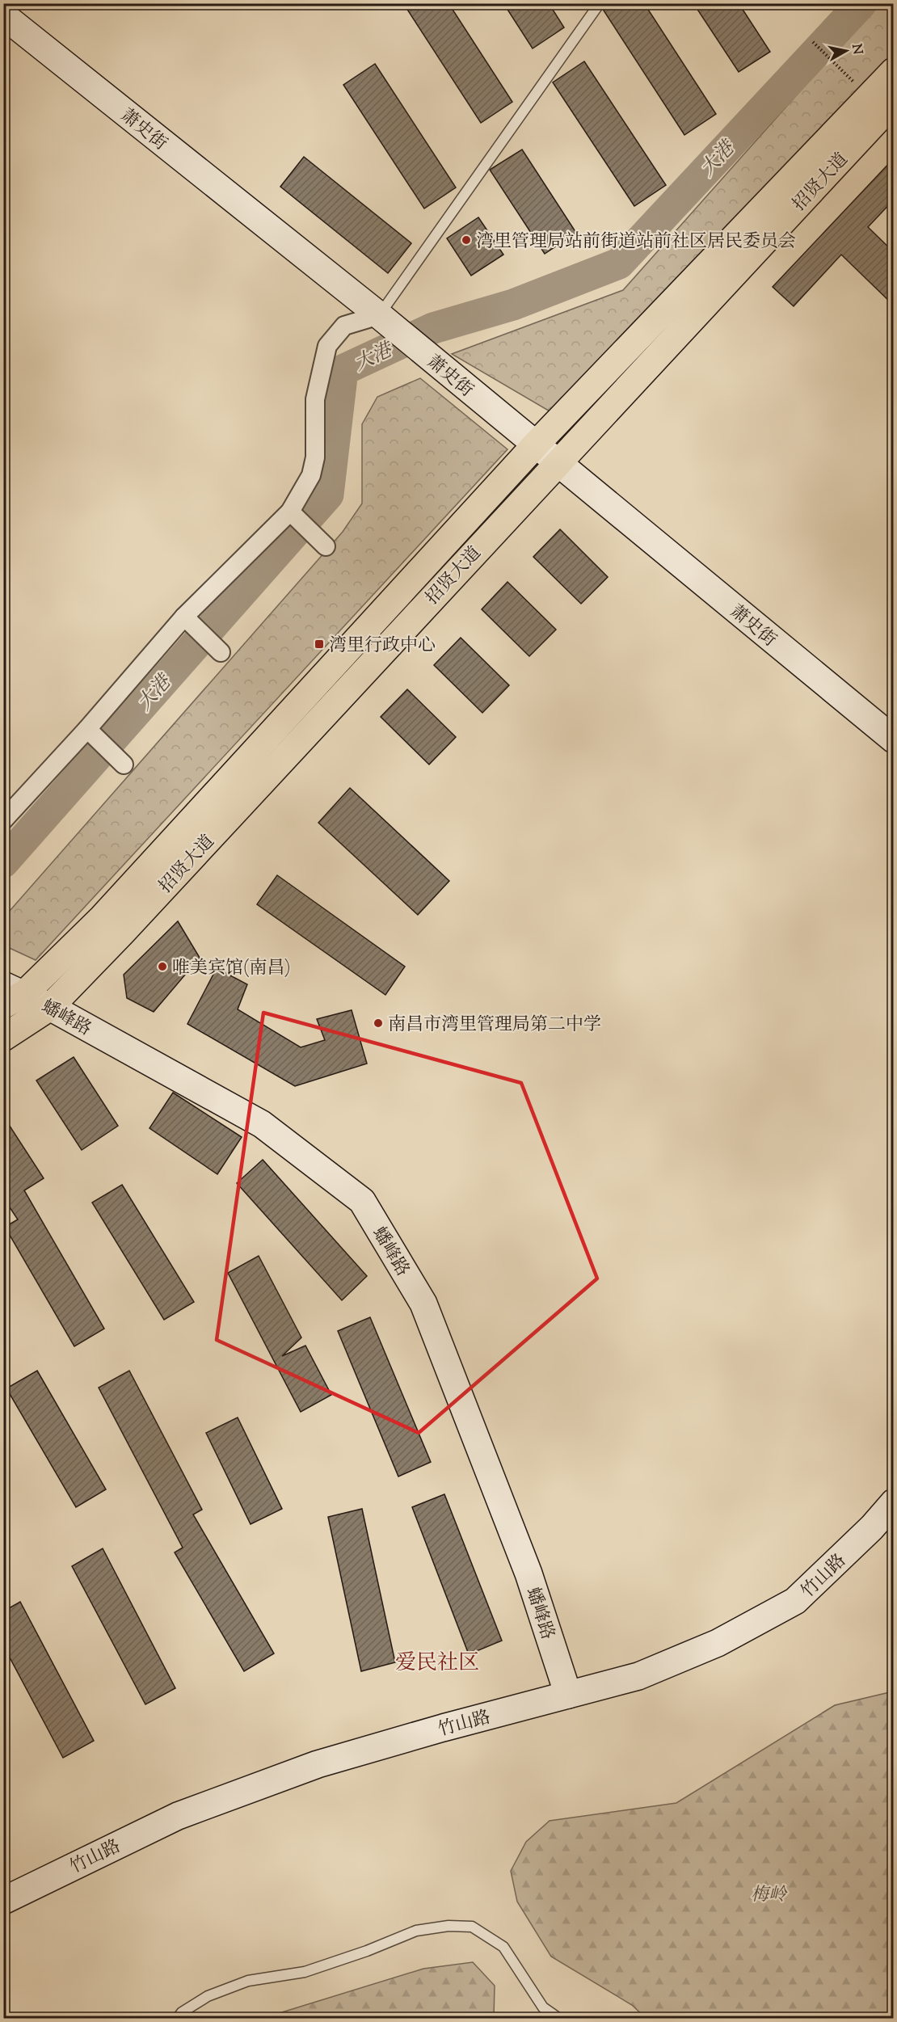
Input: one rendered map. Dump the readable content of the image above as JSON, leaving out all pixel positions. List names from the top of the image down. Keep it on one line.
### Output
{"streets":{"main road":["招贤大道"],"street":["萧史街","蟠峰路","竹山路"]},"crossings":[["萧史街","招贤大道"],["招贤大道","蟠峰路"],["蟠峰路","竹山路"]],"districts":["爱民社区"],"water":["大港"],"parks":["梅岭"],"places":{"other":["湾里管理局站前街道站前社区居民委员会","唯美宾馆(南昌)","南昌市湾里管理局第二中学"],"transit":["湾里行政中心"]},"north":"right"}
